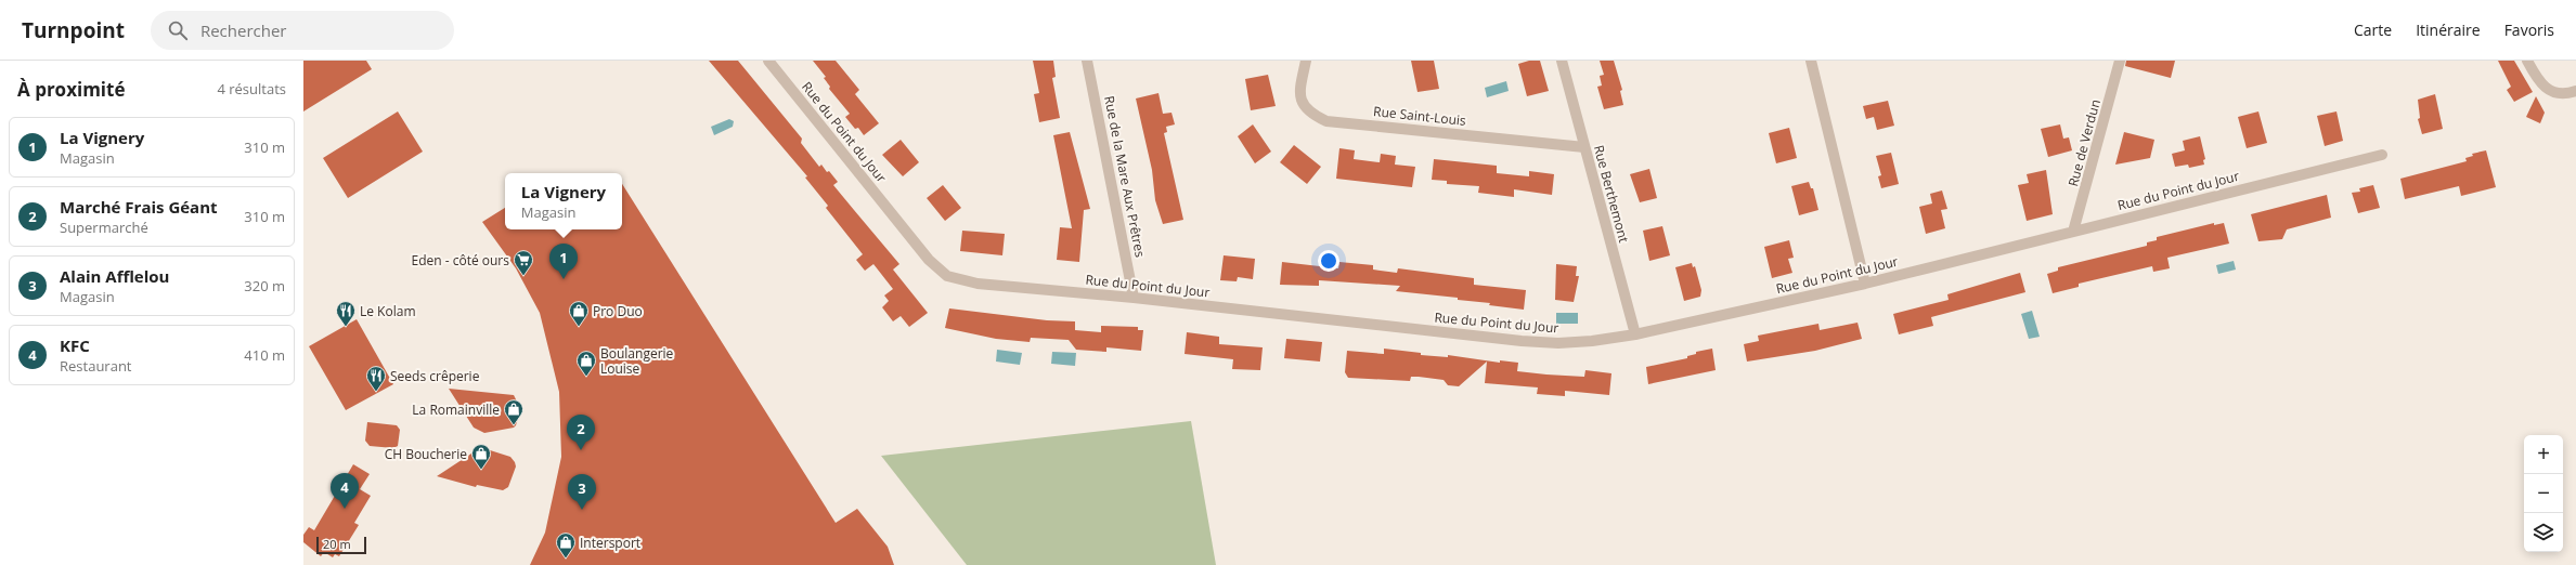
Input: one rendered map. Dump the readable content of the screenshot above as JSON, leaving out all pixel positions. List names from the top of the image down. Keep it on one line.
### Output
{"streets":{"street":["Rue Saint-Louis","Rue du Point du Jour","Rue de Verdun","Rue de la Mare Aux Prêtres","Rue Berthemont"]},"crossings":[["Rue Saint-Louis","Rue Berthemont"],["Rue du Point du Jour","Rue de Verdun"],["Rue du Point du Jour","Rue de la Mare Aux Prêtres"],["Rue du Point du Jour","Rue Berthemont"]],"places":{"supermarket":["Eden - côté ours"],"restaurant":["Le Kolam","Seeds crêperie"],"shop":["Pro Duo","Boulangerie Louise","La Romainville","CH Boucherie","Intersport"]},"scale_bar":"20 m","page":{"header":"Turnpoint","search":"Rechercher","nav":["Carte","Itinéraire","Favoris"],"heading":["À proximité","4 résultats"],"list":[{"mark":"1","name":"La Vignery","note":"Magasin","value":"310 m"},{"mark":"2","name":"Marché Frais Géant","note":"Supermarché","value":"310 m"},{"mark":"3","name":"Alain Afflelou","note":"Magasin","value":"320 m"},{"mark":"4","name":"KFC","note":"Restaurant","value":"410 m"}],"popup":["La Vignery","Magasin"],"pins":["1","2","4","3"],"map_buttons":["+","−"],"scale":"20 m"}}
